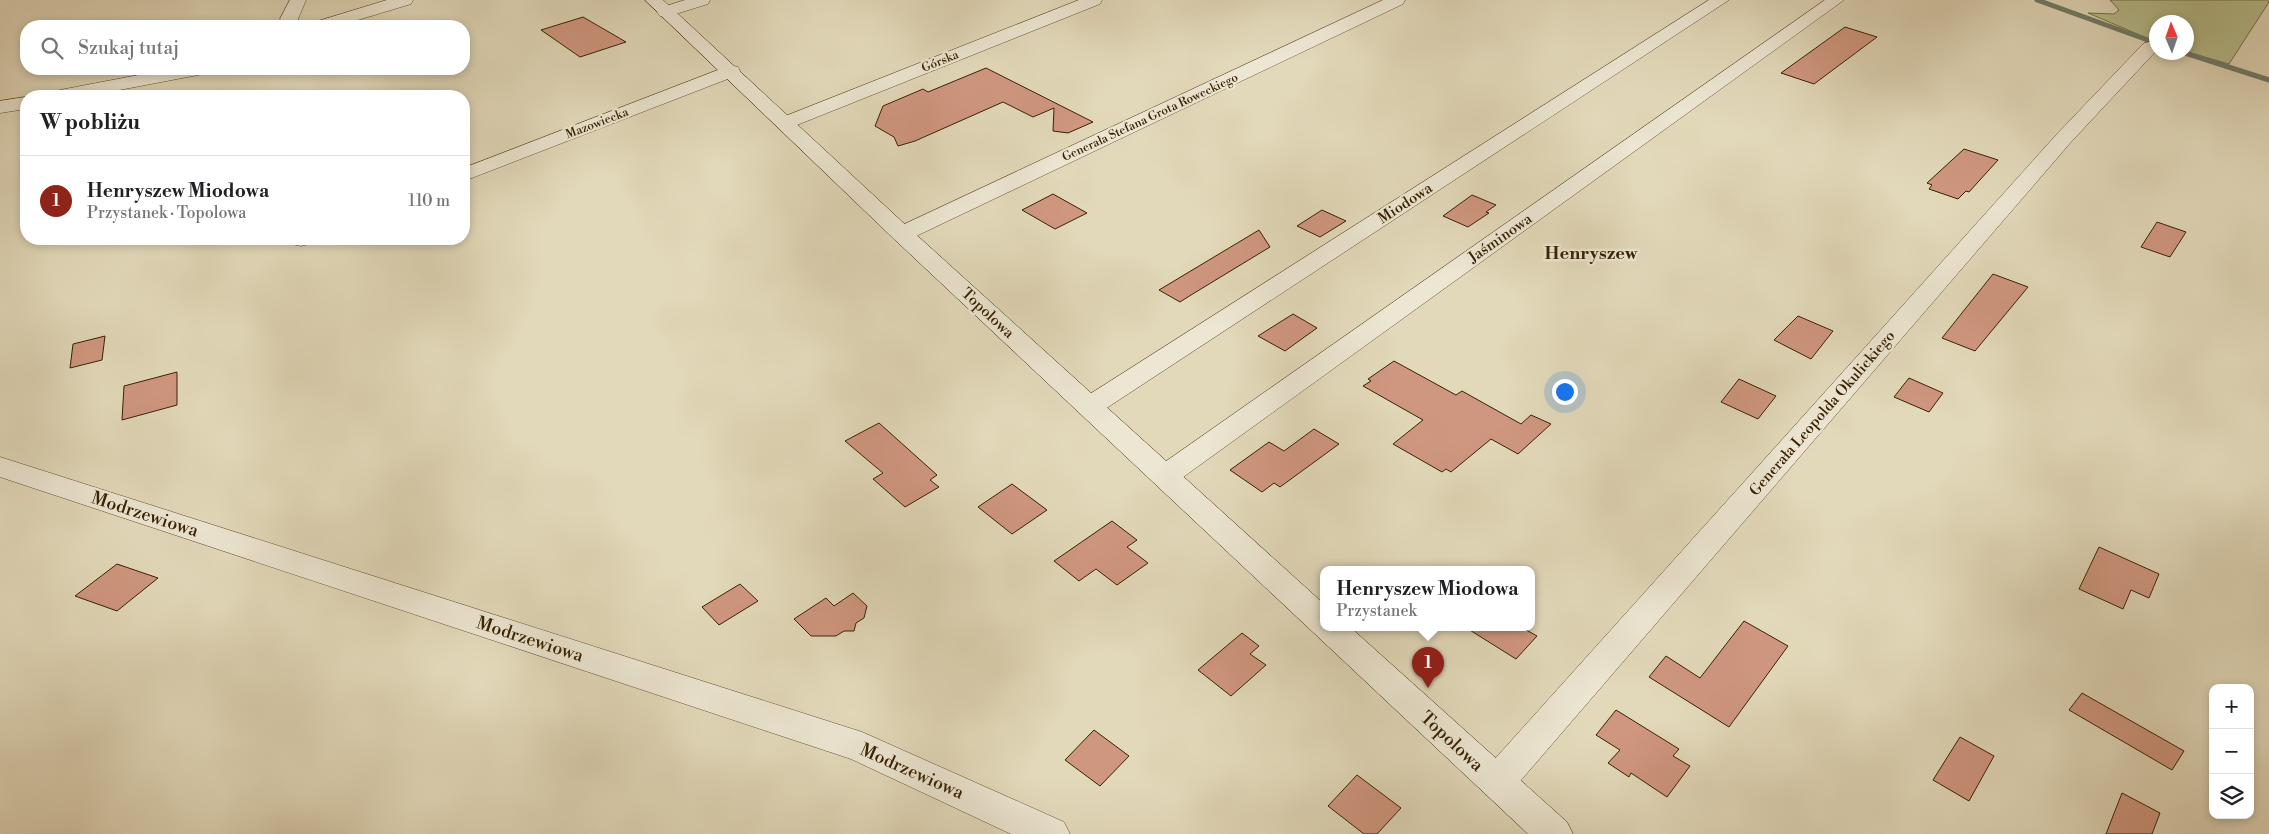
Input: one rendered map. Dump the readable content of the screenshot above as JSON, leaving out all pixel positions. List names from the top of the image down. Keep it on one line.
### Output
{"streets":{"street":["Górska","Generała Stefana Grota Roweckiego","Mazowiecka","Miodowa","Jaśminowa","Topolowa","Generała Leopolda Okulickiego","Modrzewiowa"]},"crossings":[["Górska","Topolowa"],["Generała Stefana Grota Roweckiego","Topolowa"],["Mazowiecka","Topolowa"],["Miodowa","Topolowa"],["Jaśminowa","Topolowa"],["Topolowa","Generała Leopolda Okulickiego"]],"districts":["Henryszew"],"north":"top","page":{"search":"Szukaj tutaj","heading":"W pobliżu","list":[{"mark":"1","name":"Henryszew Miodowa","note":"Przystanek · Topolowa","value":"110 m"}],"popup":["Henryszew Miodowa","Przystanek"],"pins":"1","map_buttons":["+","−"]}}
